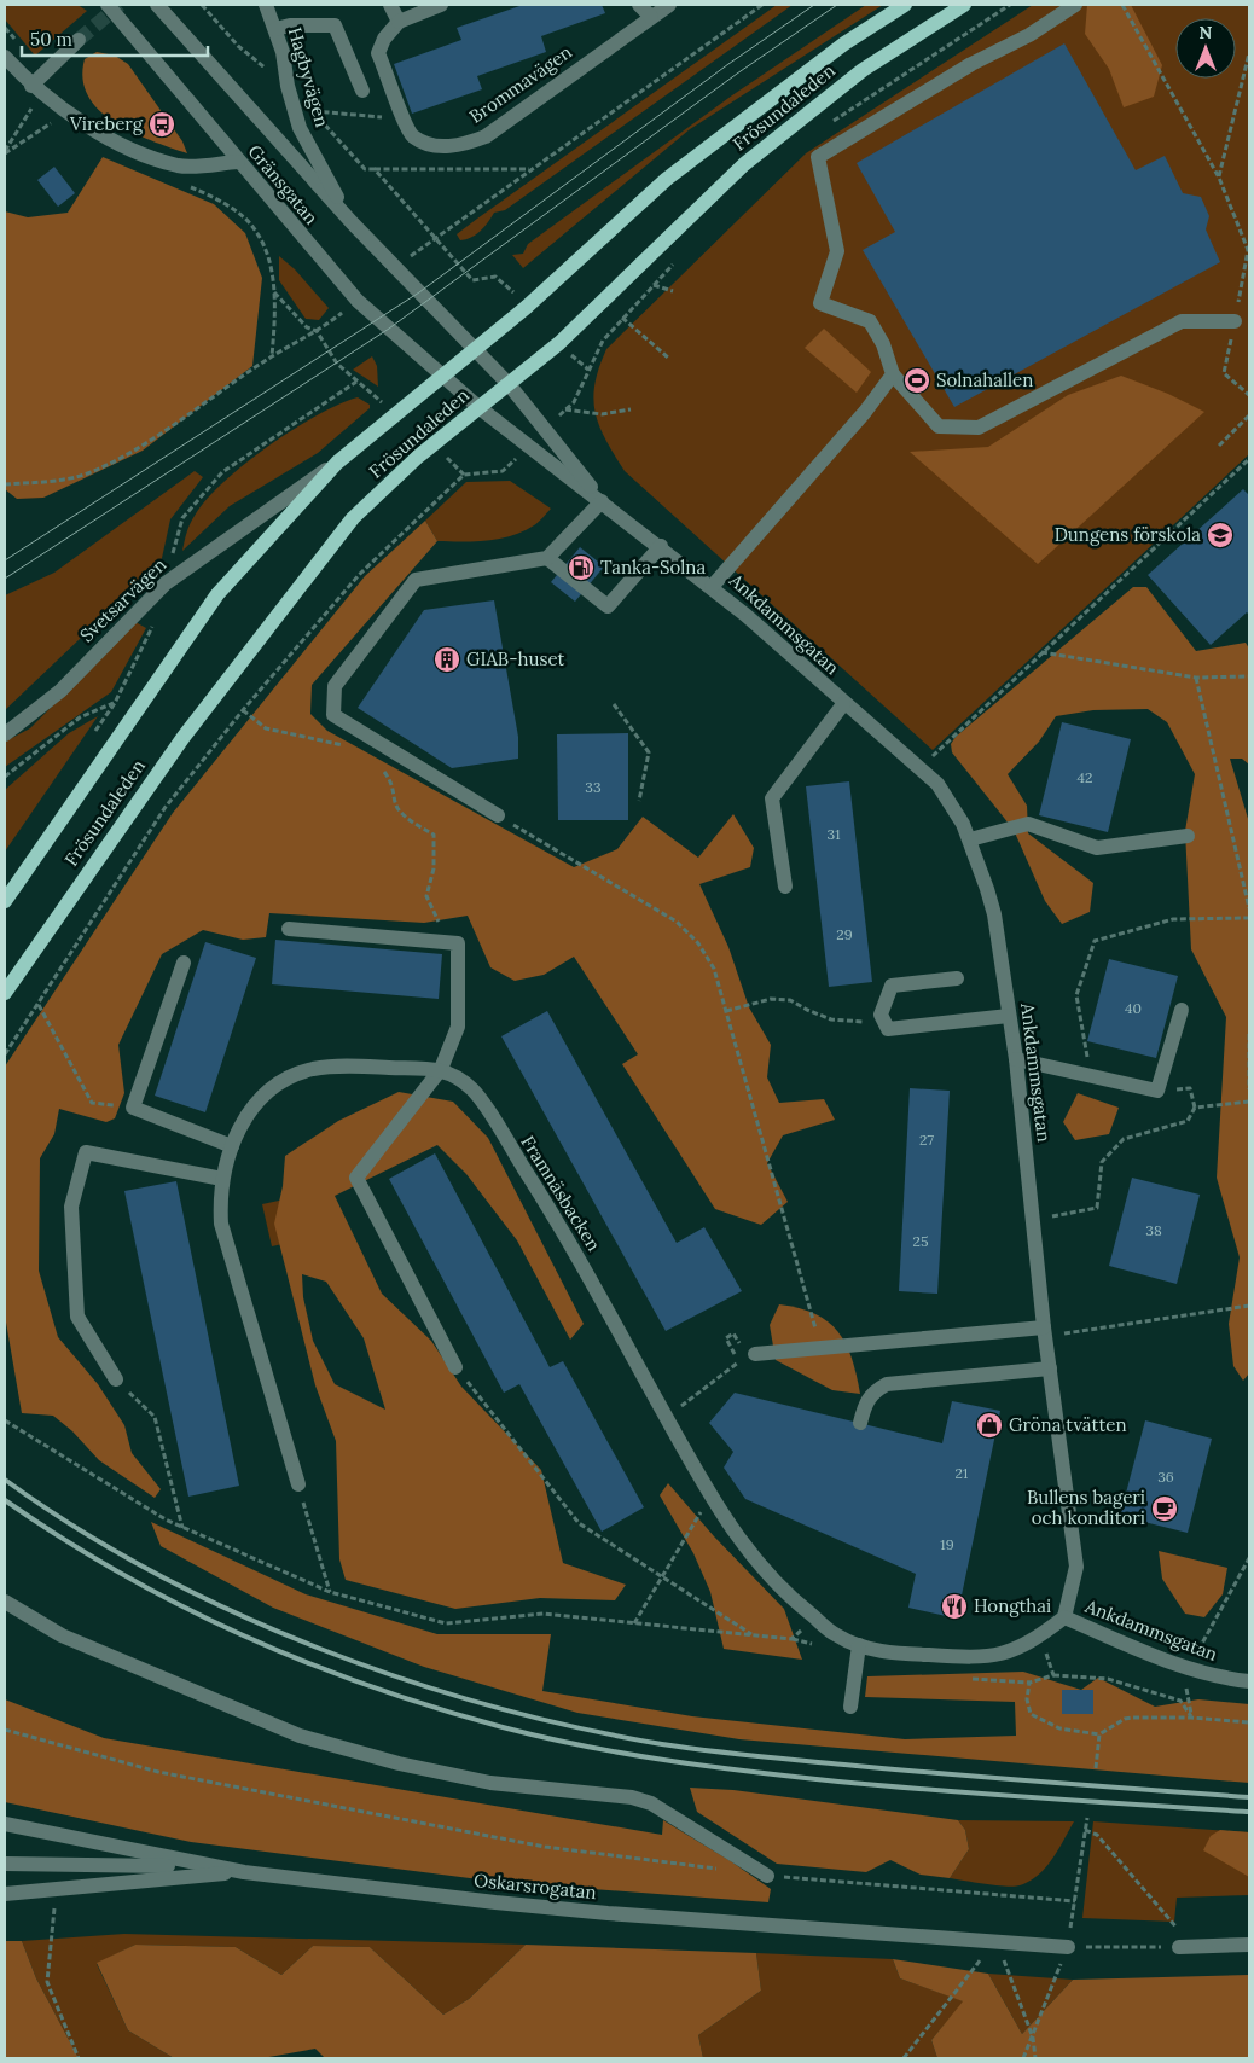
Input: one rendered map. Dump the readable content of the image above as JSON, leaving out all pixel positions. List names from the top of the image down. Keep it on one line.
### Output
{"streets":{"main road":["Frösundaleden"],"street":["Hagbyvägen","Brommavägen","Gränsgatan","Svetsarvägen","Ankdammsgatan","Framnäsbacken","Oskarsrogatan"]},"crossings":[["Hagbyvägen","Gränsgatan"],["Frösundaleden","Gränsgatan"],["Frösundaleden","Svetsarvägen"],["Frösundaleden","Ankdammsgatan"],["Gränsgatan","Ankdammsgatan"],["Ankdammsgatan","Framnäsbacken"]],"places":{"bus stop":["Vireberg"],"sports":["Solnahallen"],"school or university":["Dungens förskola"],"fuel station":["Tanka-Solna"],"building":["GIAB-huset"],"shop":["Gröna tvätten"],"cafe":["Bullens bageri och konditori"],"restaurant":["Hongthai"]},"house_numbers":["42","33","31","29","40","27","38","25","21","36","19"],"scale_bar":"50 m","north":"top"}
